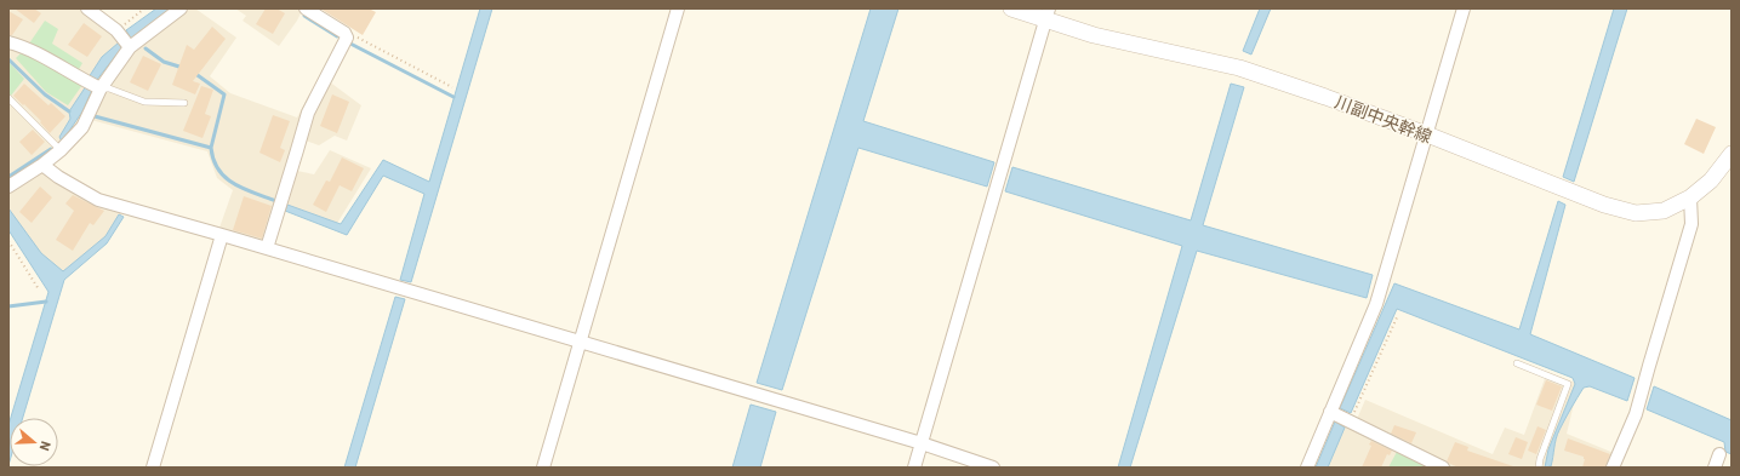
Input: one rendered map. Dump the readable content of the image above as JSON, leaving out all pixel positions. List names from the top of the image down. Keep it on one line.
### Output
{"streets":{"street":["川副中央幹線"]},"north":"right"}
